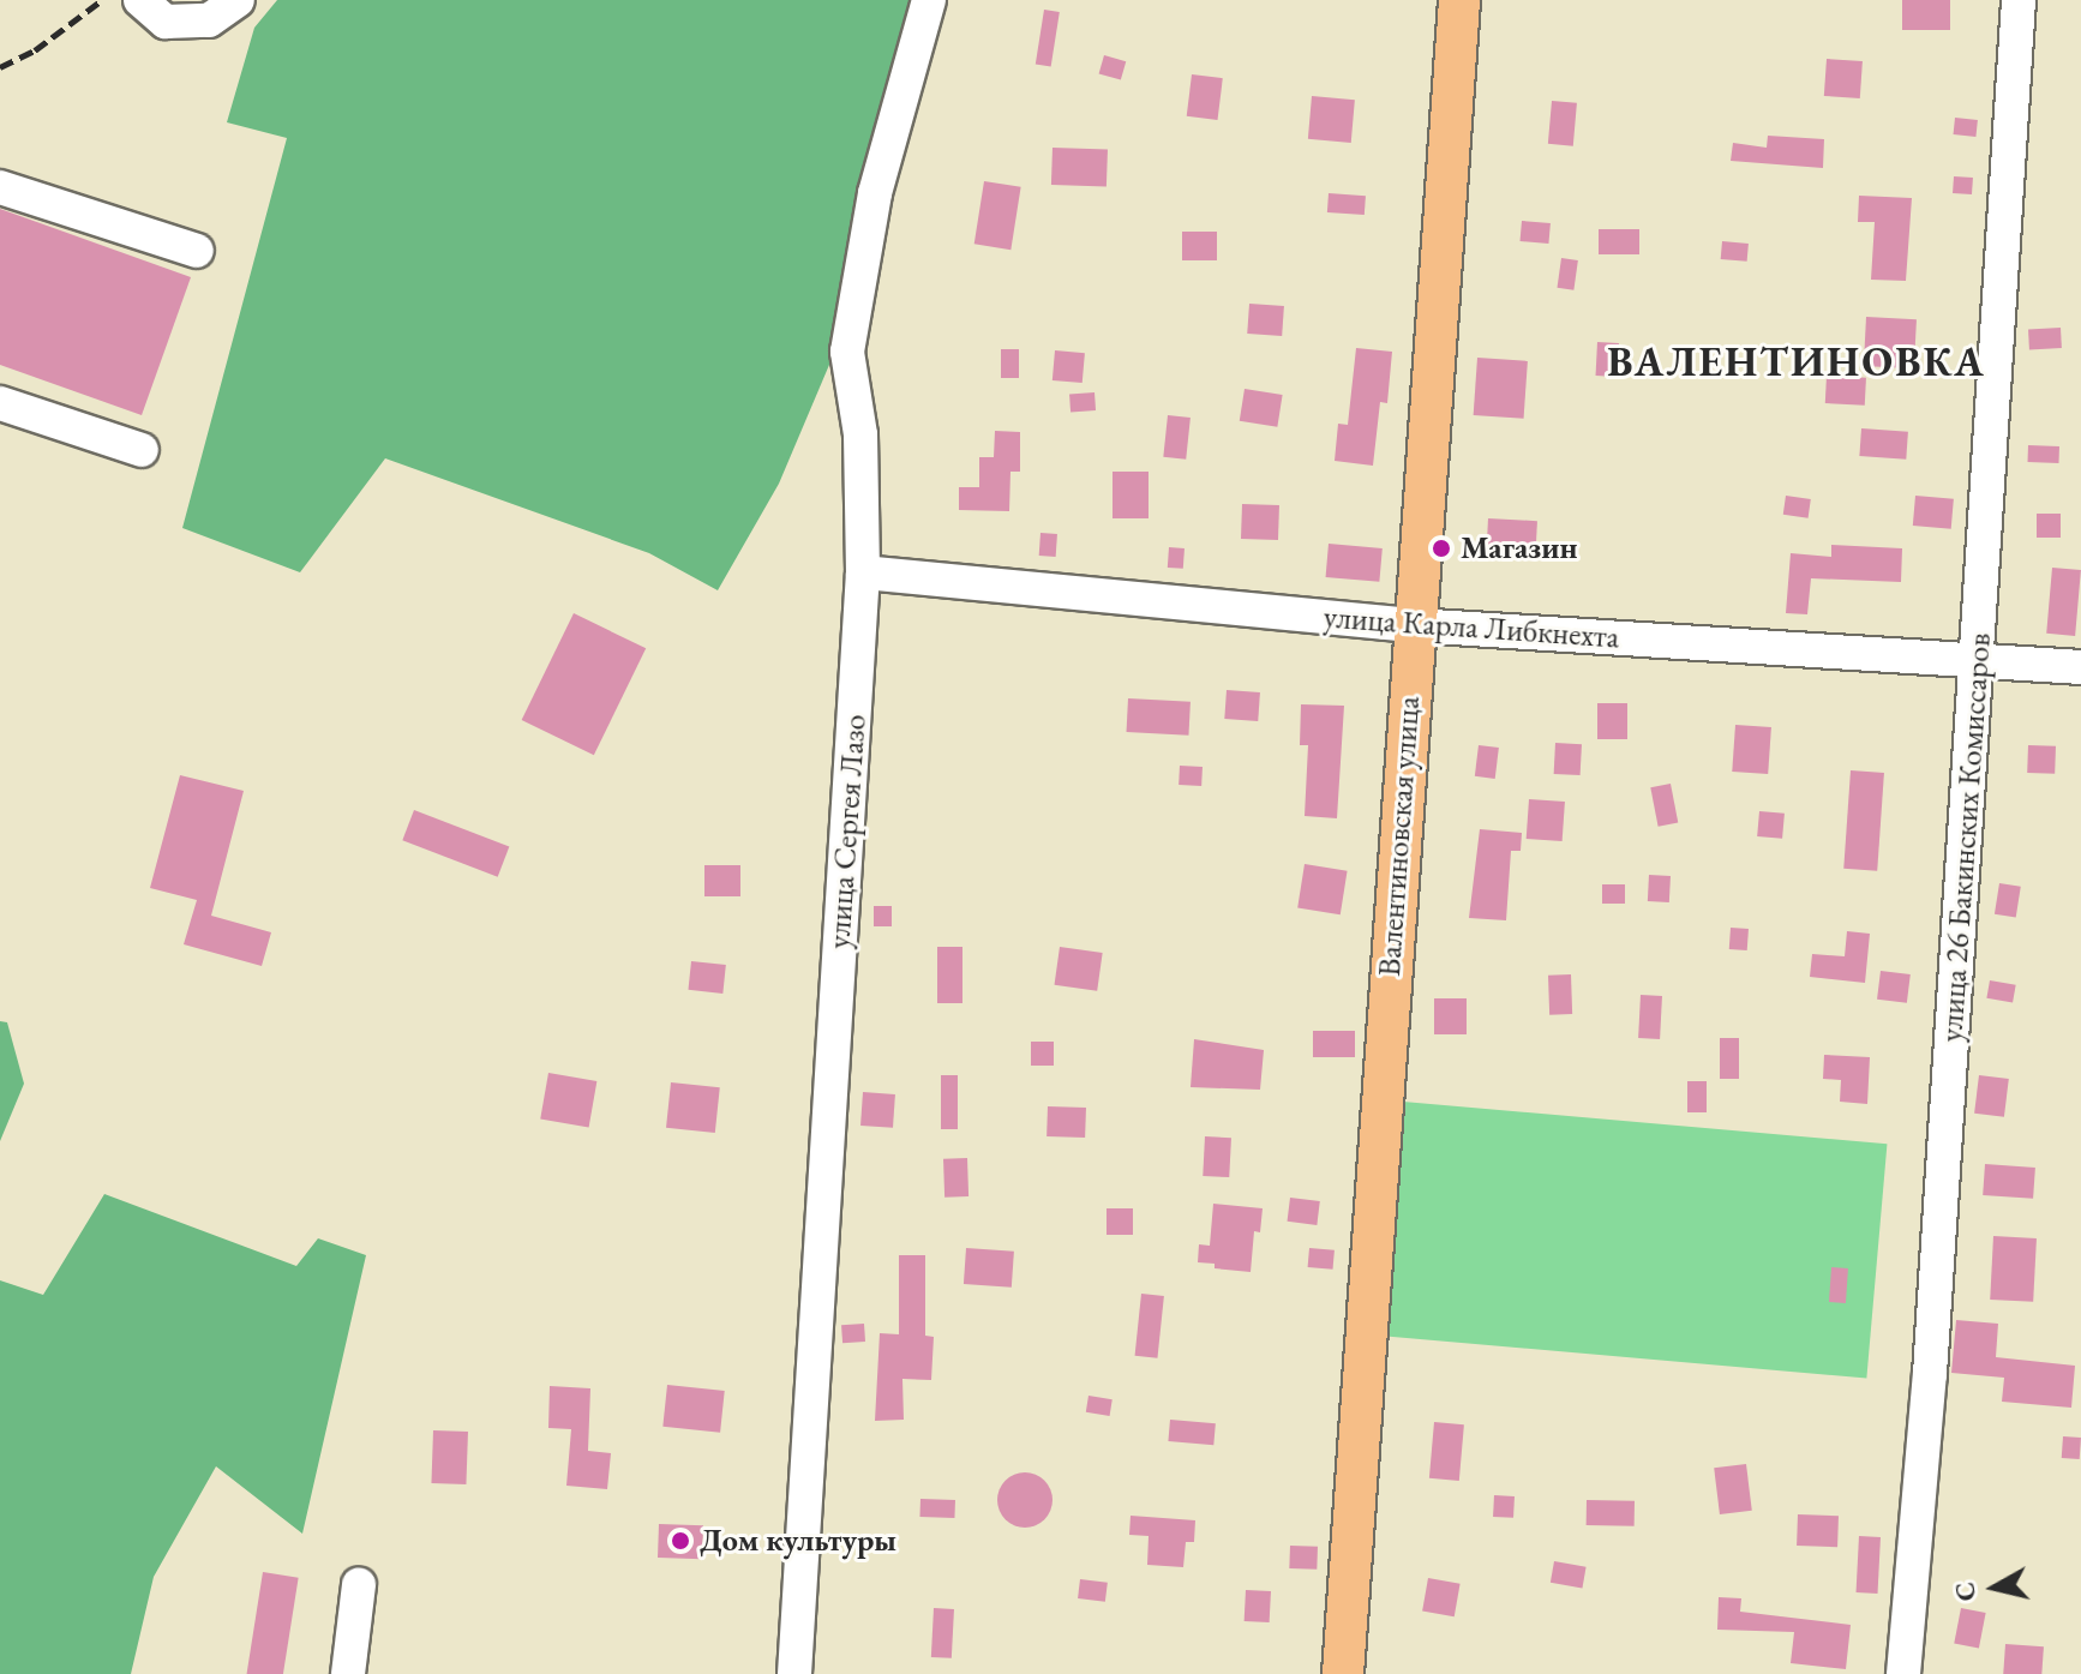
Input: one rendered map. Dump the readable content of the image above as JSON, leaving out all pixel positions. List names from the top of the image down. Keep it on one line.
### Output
{"streets":{"main road":["Валентиновская улица"],"street":["улица Карла Либкнехта","улица Сергея Лазо","улица 26 Бакинских Комиссаров"]},"crossings":[["улица Карла Либкнехта","улица Сергея Лазо"],["улица Карла Либкнехта","Валентиновская улица"],["улица Карла Либкнехта","улица 26 Бакинских Комиссаров"]],"districts":["ВАЛЕНТИНОВКА"],"places":["Магазин","Дом культуры"],"north":"left"}
